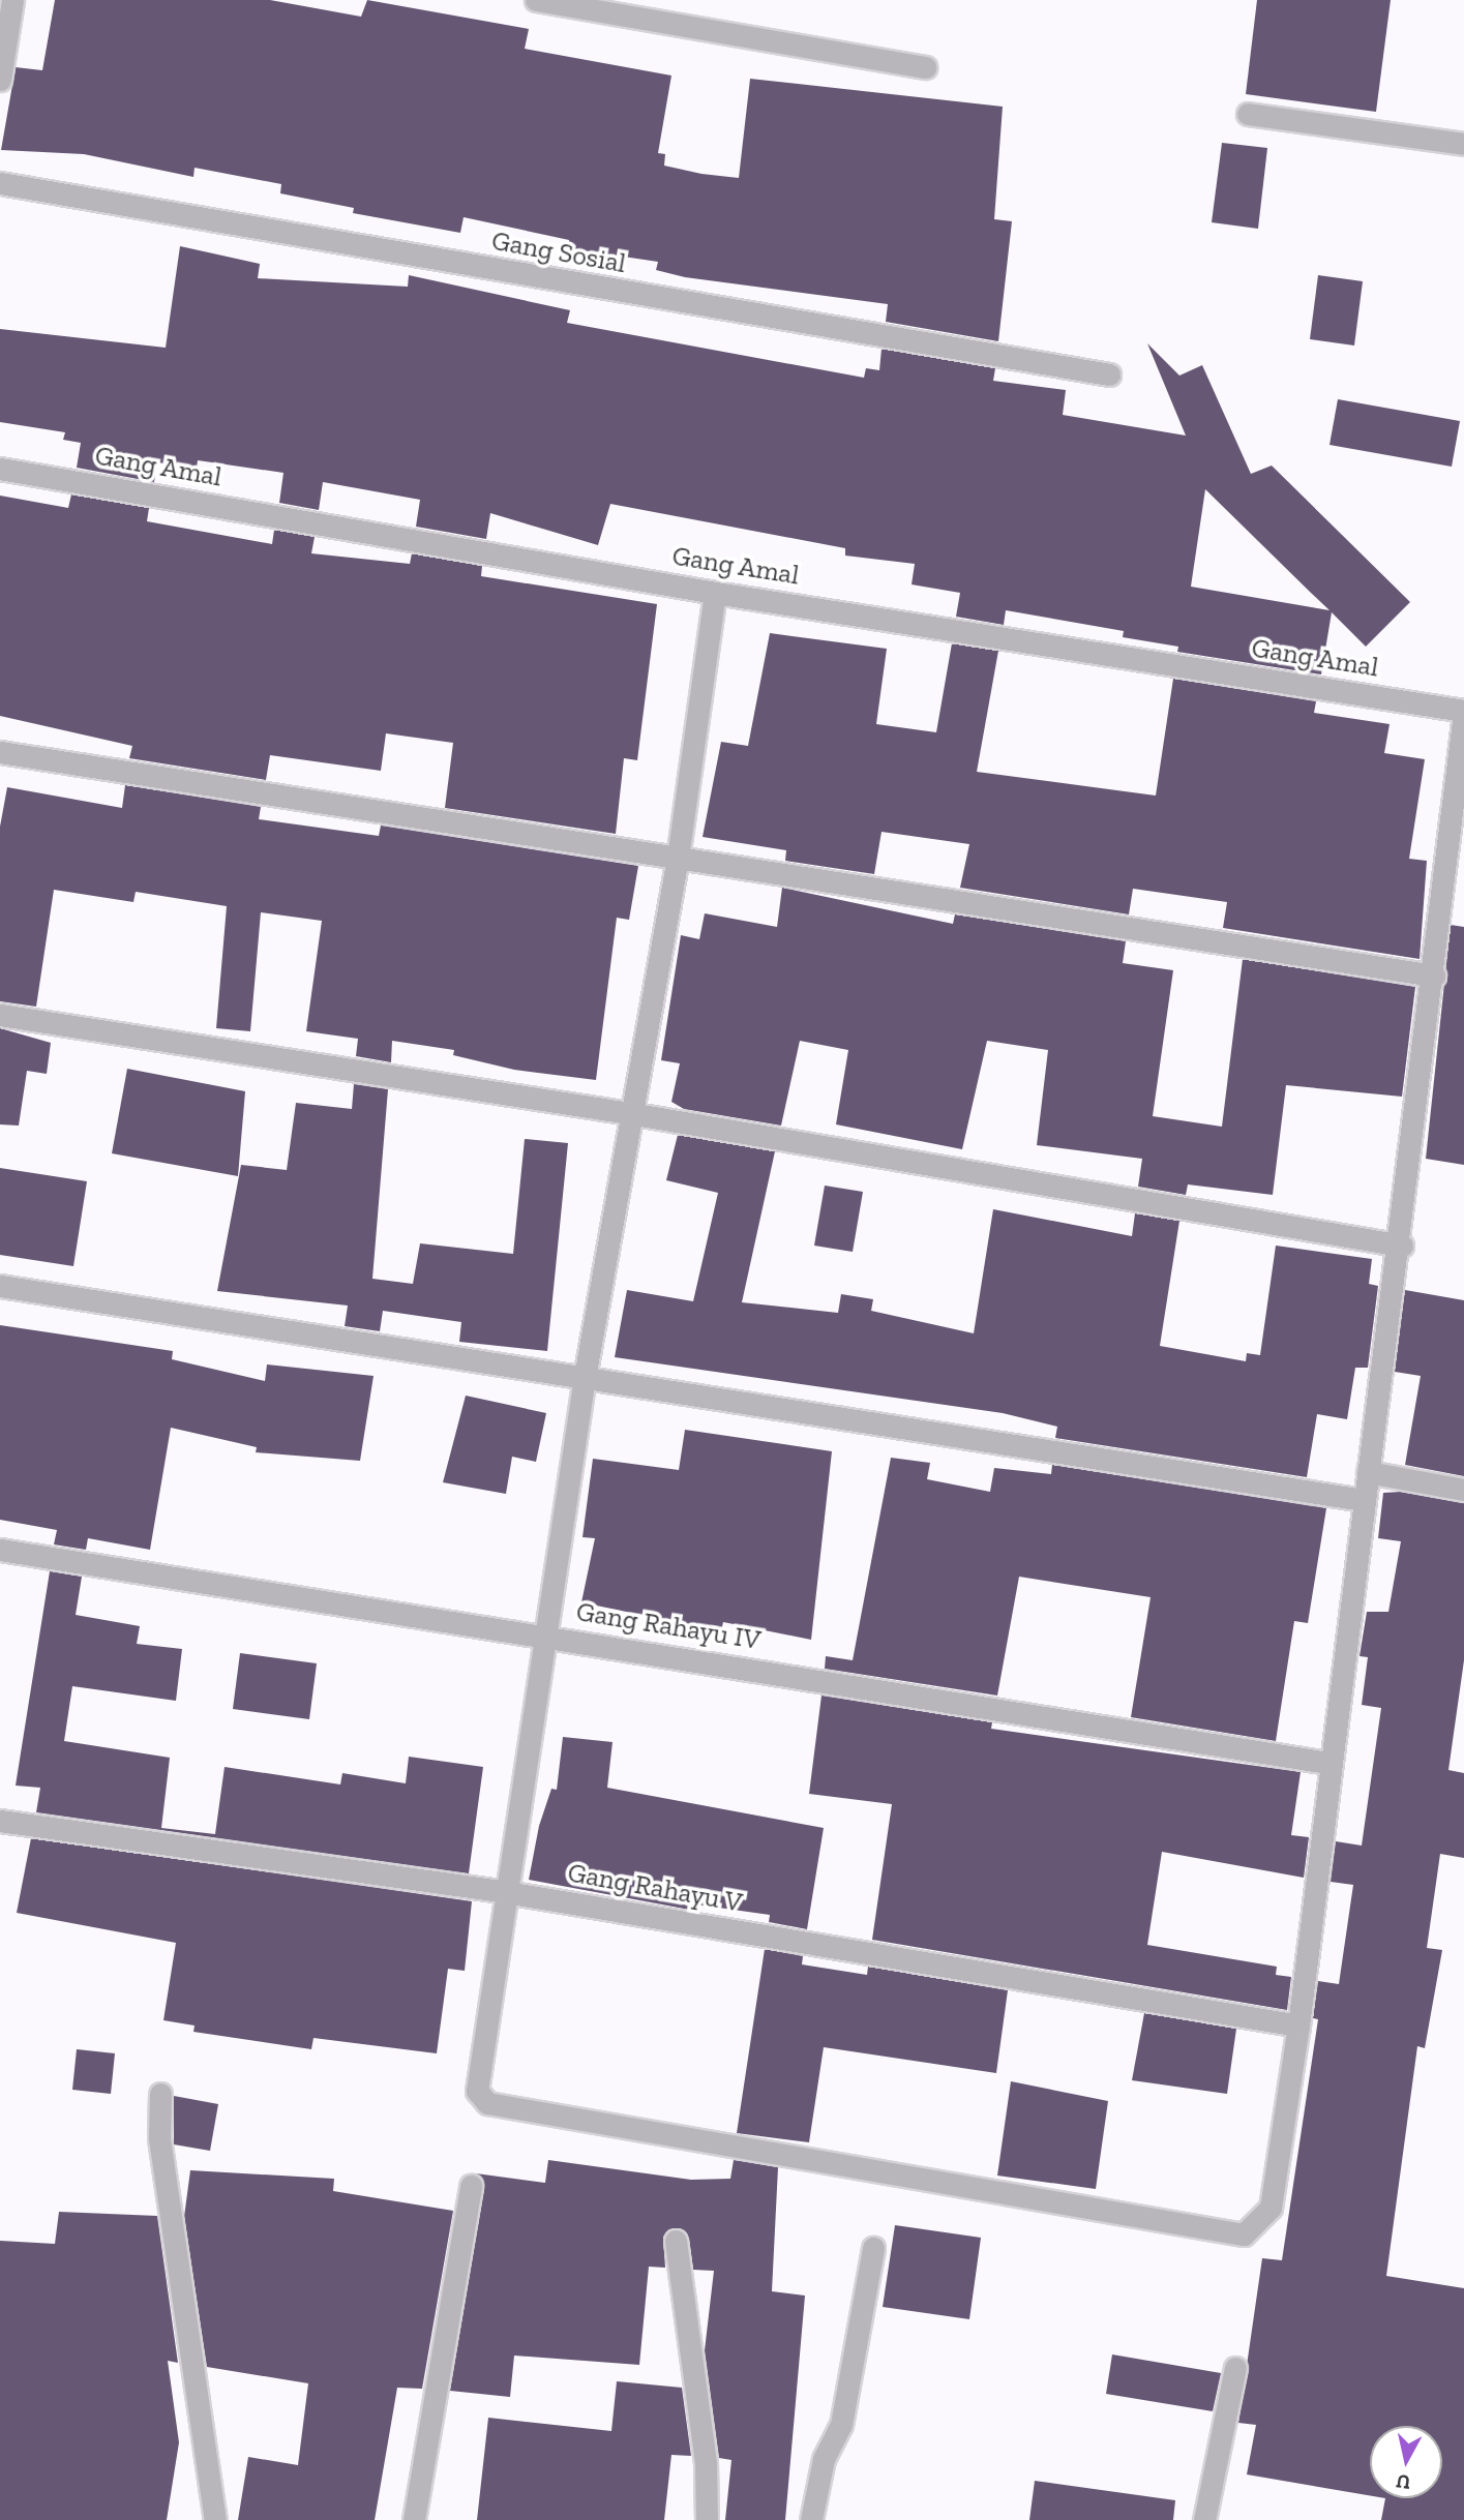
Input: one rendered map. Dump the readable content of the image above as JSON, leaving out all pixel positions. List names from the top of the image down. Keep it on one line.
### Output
{"streets":{"street":["Gang Sosial","Gang Amal","Gang Rahayu IV","Gang Rahayu V"]},"north":"bottom"}
